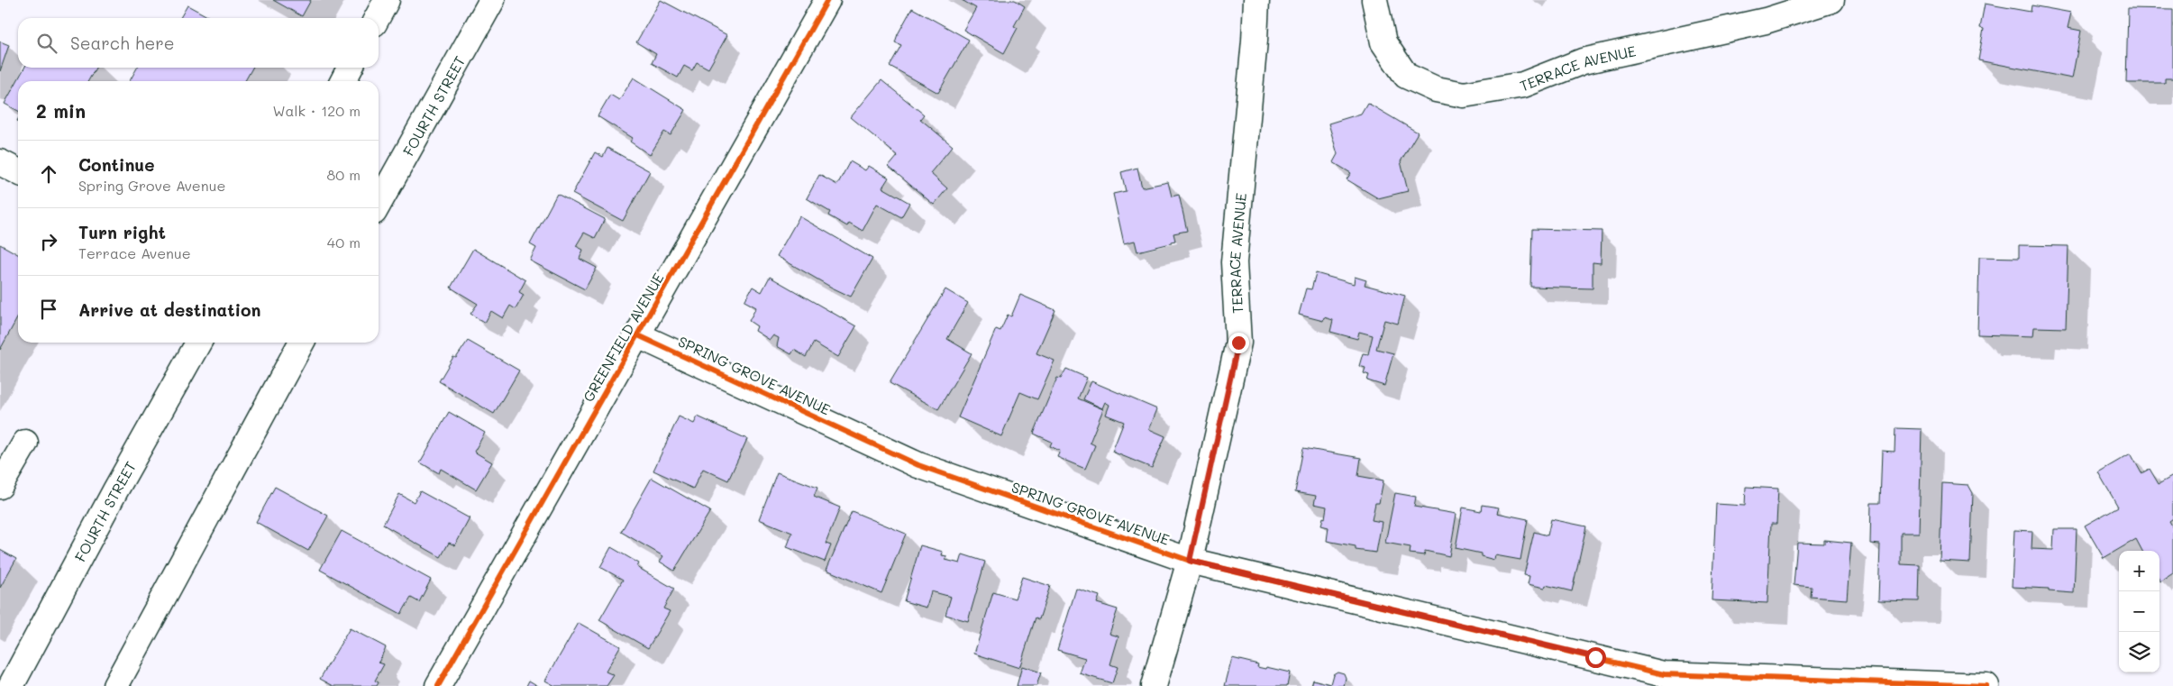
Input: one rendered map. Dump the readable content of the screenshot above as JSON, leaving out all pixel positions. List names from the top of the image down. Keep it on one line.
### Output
{"streets":{"street":["TERRACE AVENUE","FOURTH STREET","GREENFIELD AVENUE","SPRING GROVE AVENUE"]},"crossings":[["TERRACE AVENUE","SPRING GROVE AVENUE"],["GREENFIELD AVENUE","SPRING GROVE AVENUE"]],"page":{"search":"Search here","heading":["2 min","Walk · 120 m"],"list":[["Continue","Spring Grove Avenue","80 m"],["Turn right","Terrace Avenue","40 m"],"Arrive at destination"],"map_buttons":["+","−"]}}
